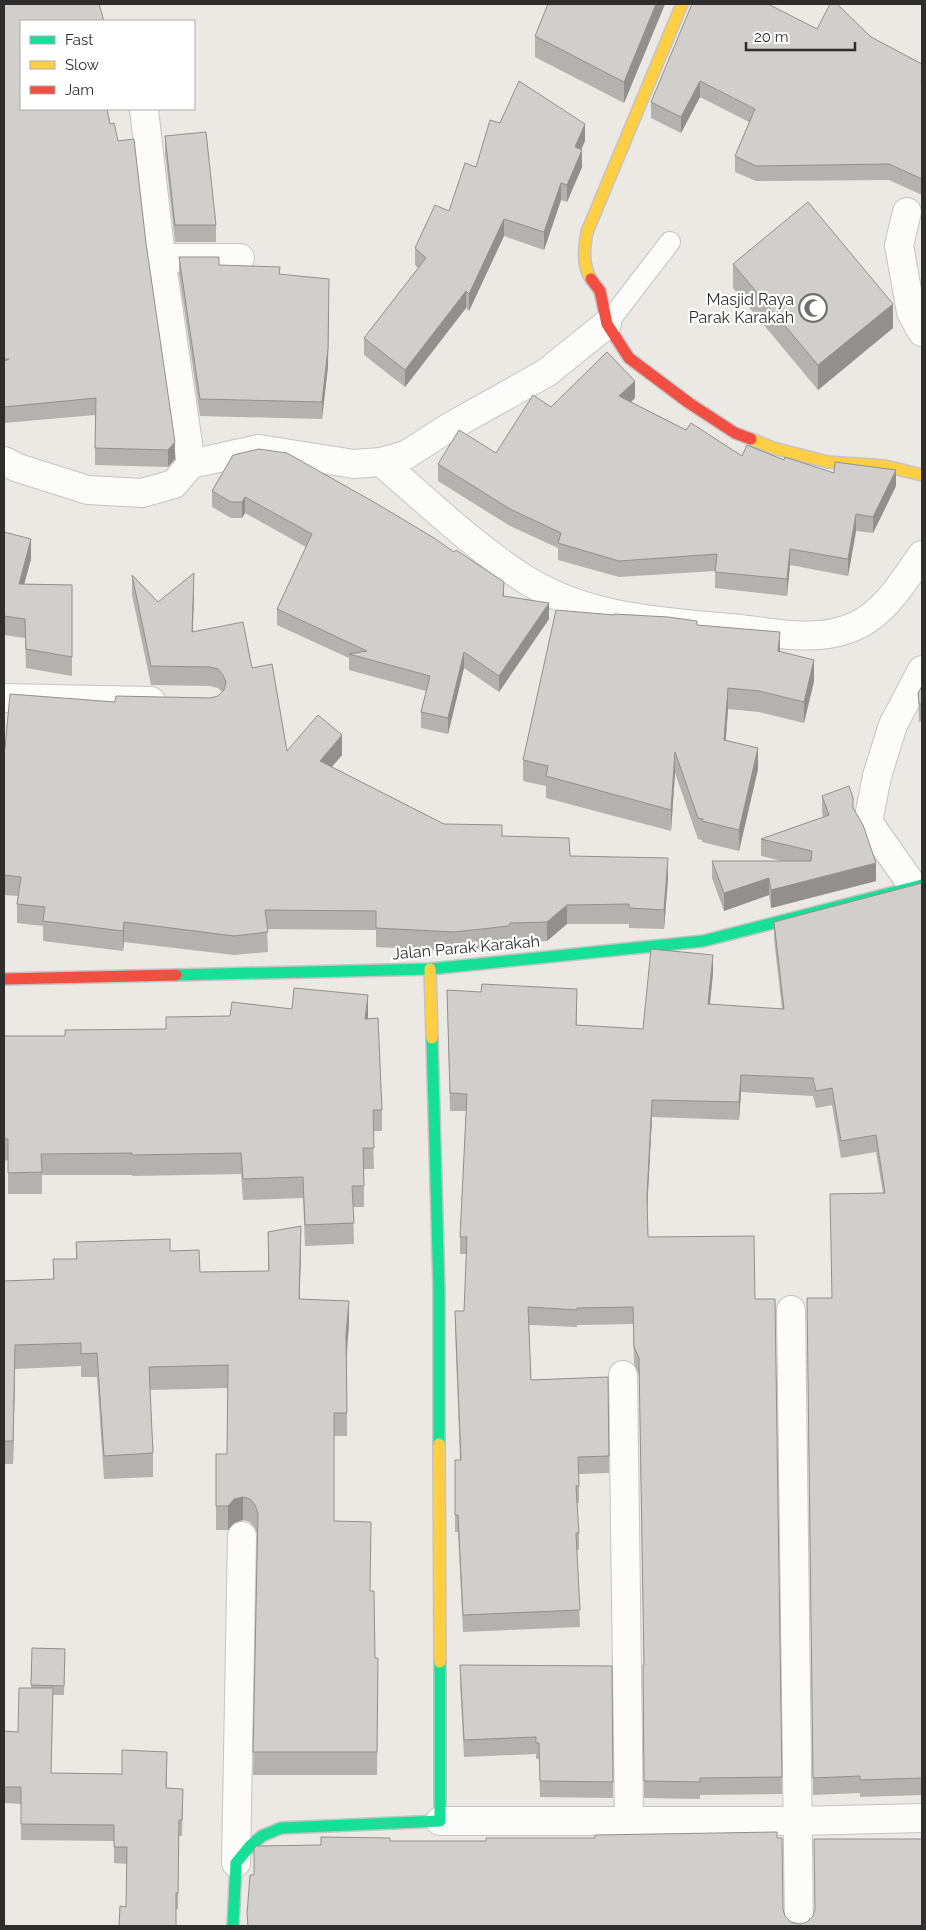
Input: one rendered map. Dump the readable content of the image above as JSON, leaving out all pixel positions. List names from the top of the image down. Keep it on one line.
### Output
{"streets":{"street":["Jalan Parak Karakah"]},"places":{"mosque":["Masjid Raya Parak Karakah"]},"legend":["Fast","Slow","Jam"],"scale_bar":"20 m"}
